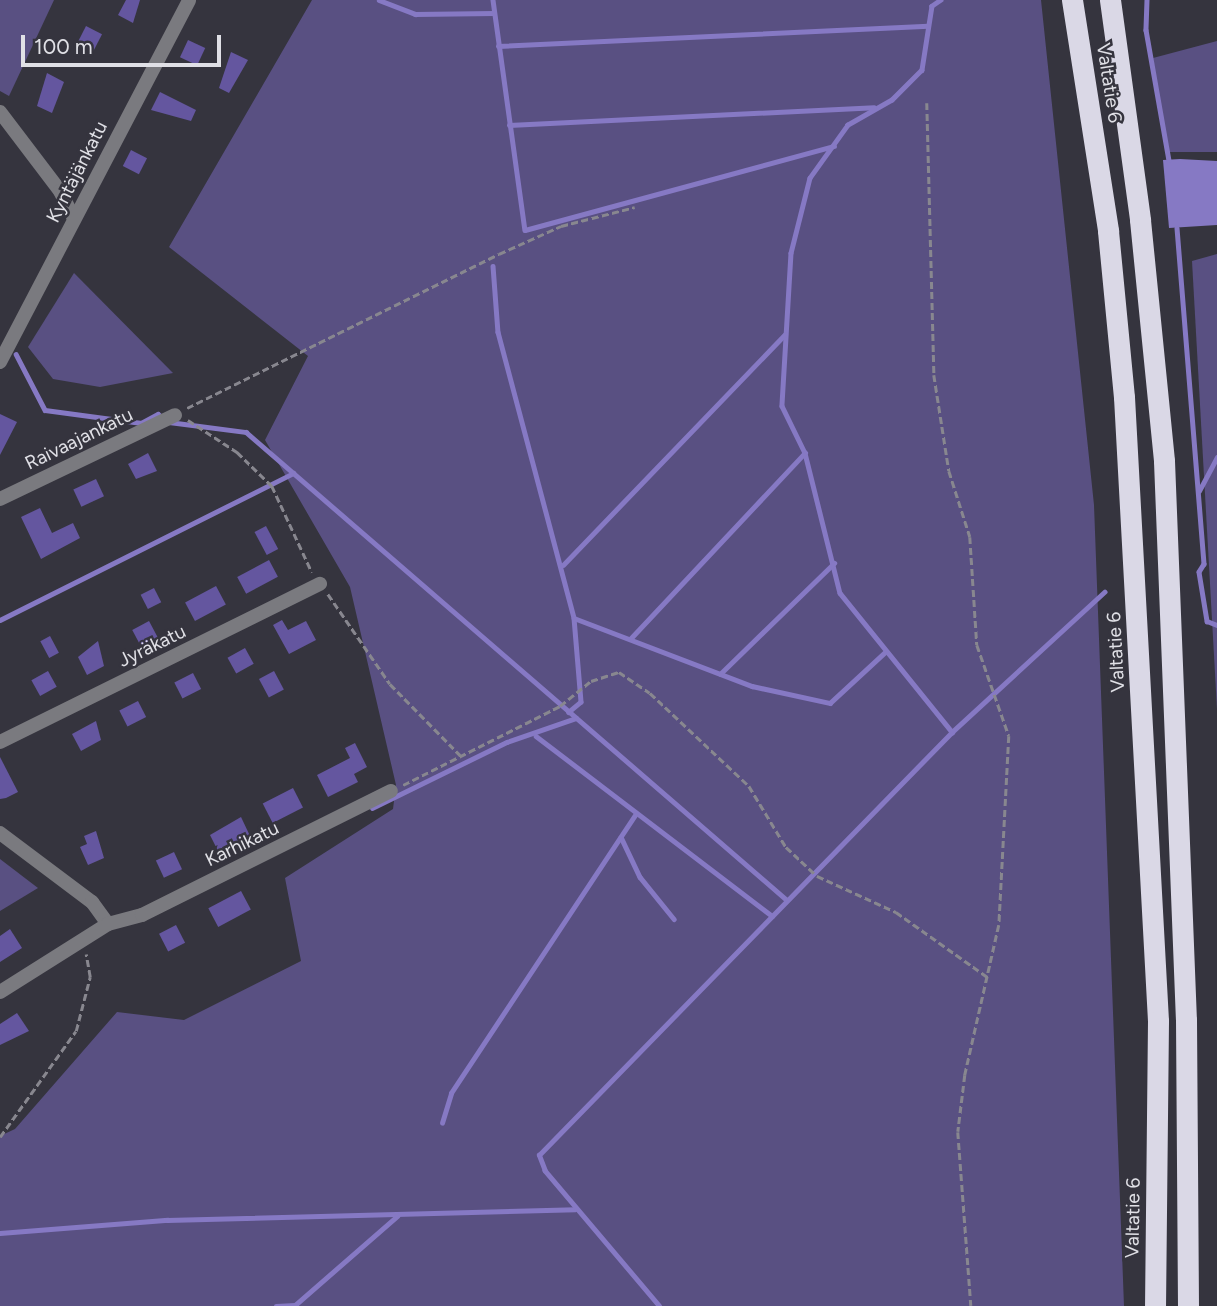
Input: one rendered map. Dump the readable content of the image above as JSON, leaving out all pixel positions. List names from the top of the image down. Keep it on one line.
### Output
{"streets":{"highway":["Valtatie 6"],"street":["Kyntäjänkatu","Raivaajankatu","Jyräkatu","Karhikatu"]},"scale_bar":"100 m"}
